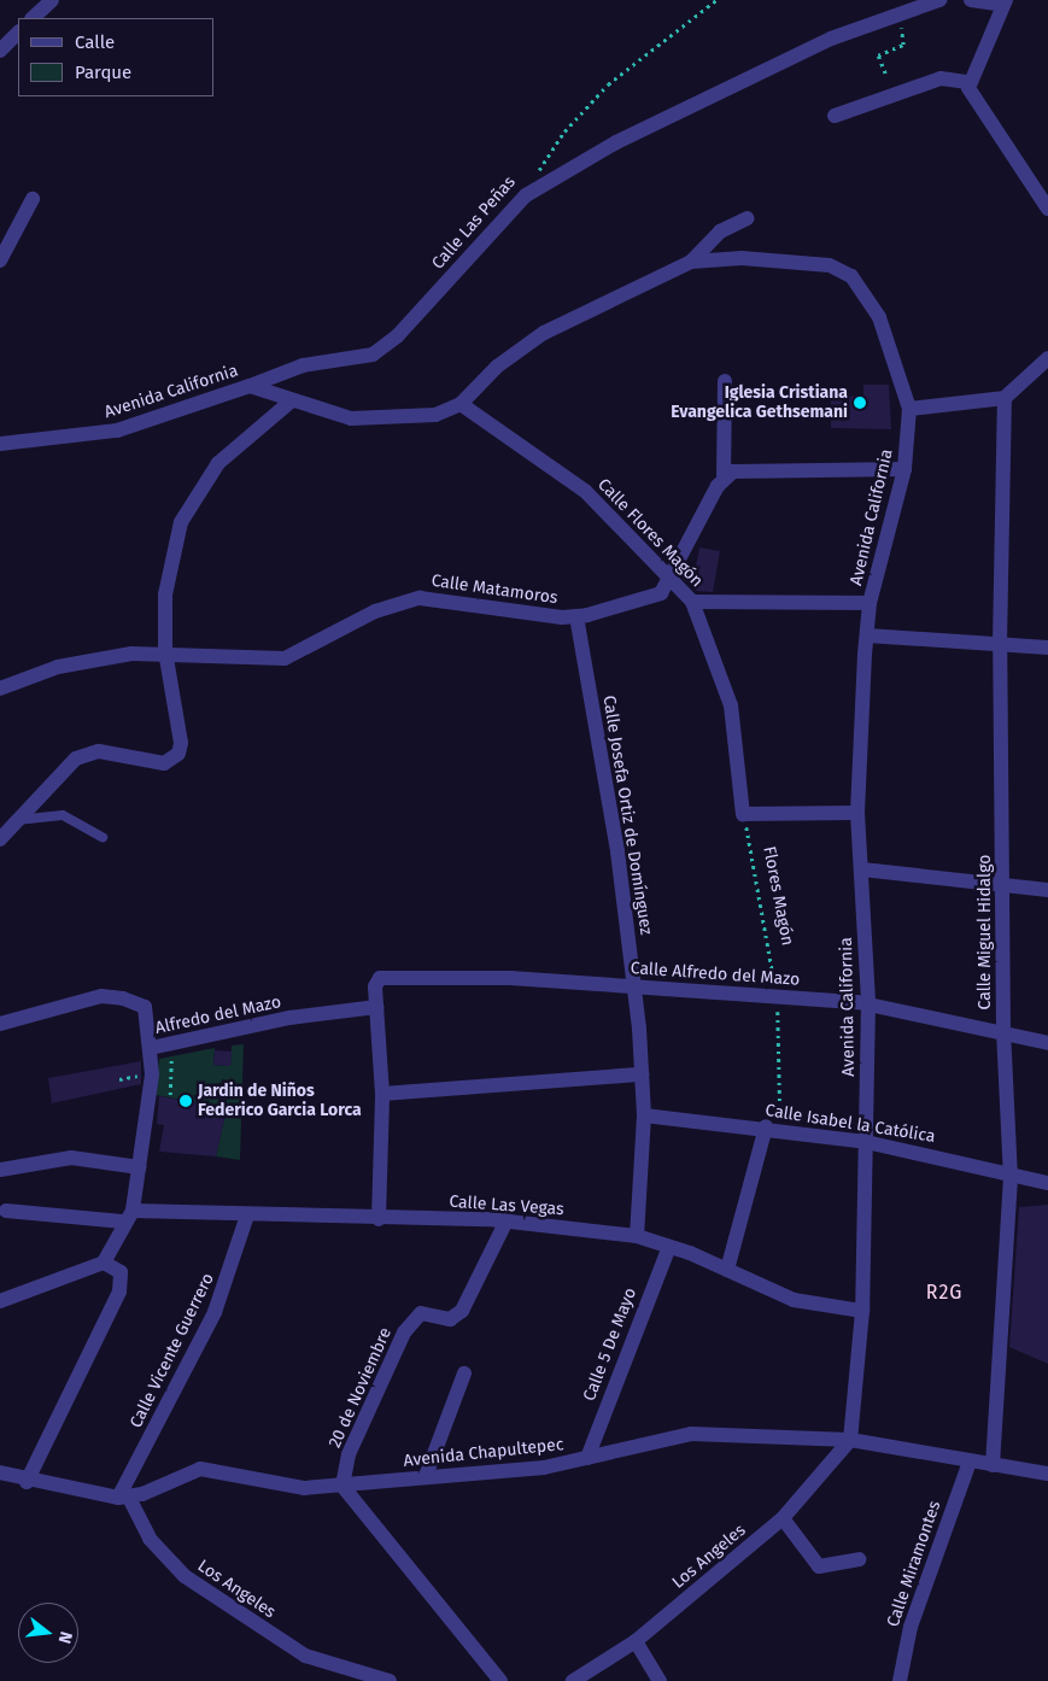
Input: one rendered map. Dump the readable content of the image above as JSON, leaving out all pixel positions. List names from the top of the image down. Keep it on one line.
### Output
{"streets":{"street":["Calle Las Peñas","Avenida California","Calle Flores Magón","Calle Matamoros","Calle Josefa Ortiz de Domínguez","Calle Miguel Hidalgo","Calle Alfredo del Mazo","Alfredo del Mazo","Calle Isabel la Católica","Calle Las Vegas","Calle 5 De Mayo","Calle Vicente Guerrero","20 de Noviembre","Avenida Chapultepec","Los Angeles","Calle Miramontes"],"path":["Flores Magón"]},"crossings":[["Calle Las Peñas","Avenida California"],["Avenida California","Calle Flores Magón"],["Avenida California","Calle Alfredo del Mazo"],["Avenida California","Calle Isabel la Católica"],["Avenida California","Calle Las Vegas"],["Avenida California","Avenida Chapultepec"],["Avenida California","Los Angeles"],["Calle Flores Magón","Calle Matamoros"],["Calle Flores Magón","Flores Magón"],["Calle Matamoros","Calle Josefa Ortiz de Domínguez"],["Calle Josefa Ortiz de Domínguez","Calle Alfredo del Mazo"],["Calle Josefa Ortiz de Domínguez","Calle Isabel la Católica"],["Calle Josefa Ortiz de Domínguez","Calle Las Vegas"],["Flores Magón","Calle Alfredo del Mazo"],["Flores Magón","Calle Isabel la Católica"],["Calle Miguel Hidalgo","Calle Alfredo del Mazo"],["Calle Miguel Hidalgo","Calle Isabel la Católica"],["Calle Miguel Hidalgo","Avenida Chapultepec"],["Calle Alfredo del Mazo","Alfredo del Mazo"],["Calle Las Vegas","Calle 5 De Mayo"],["Calle Las Vegas","Calle Vicente Guerrero"],["Calle Las Vegas","20 de Noviembre"],["Calle 5 De Mayo","Avenida Chapultepec"],["Calle Vicente Guerrero","Avenida Chapultepec"],["Calle Vicente Guerrero","Los Angeles"],["20 de Noviembre","Avenida Chapultepec"],["Avenida Chapultepec","Los Angeles"],["Avenida Chapultepec","Calle Miramontes"]],"districts":["R2G"],"places":["Iglesia Cristiana Evangelica Gethsemani","Jardin de Niños Federico Garcia Lorca"],"legend":["Calle","Parque"],"north":"right"}
